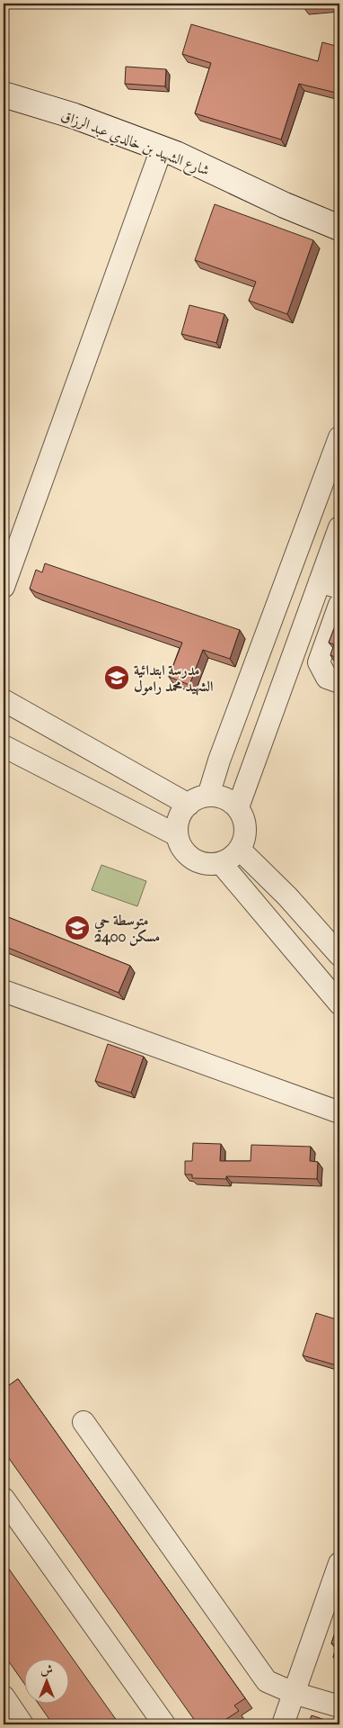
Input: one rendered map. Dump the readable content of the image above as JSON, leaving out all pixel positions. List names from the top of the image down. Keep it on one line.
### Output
{"streets":{"main road":["شارع الشهيد بن خالدي عبد الرزاق"]},"places":{"school or university":["مدرسة ابتدائية الشهيد محمد رامول","متوسطة حي 2400 مسكن"]},"north":"top"}
